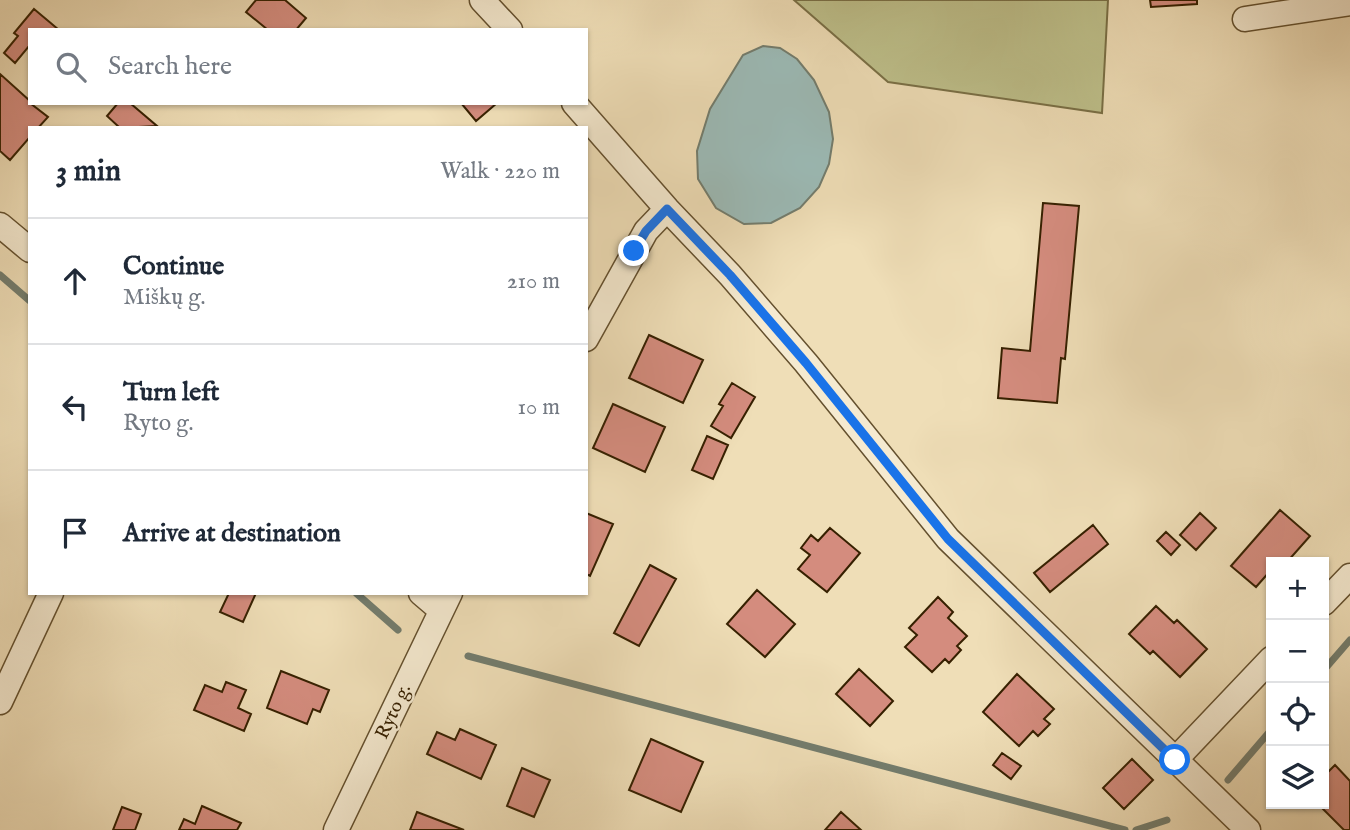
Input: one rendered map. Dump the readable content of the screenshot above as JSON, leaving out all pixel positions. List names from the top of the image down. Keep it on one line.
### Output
{"streets":{"street":["Ryto g."]},"page":{"search":"Search here","heading":["3 min","Walk · 220 m"],"list":[["Continue","Miškų g.","210 m"],["Turn left","Ryto g.","10 m"],"Arrive at destination"],"map_buttons":["+","−"]}}
